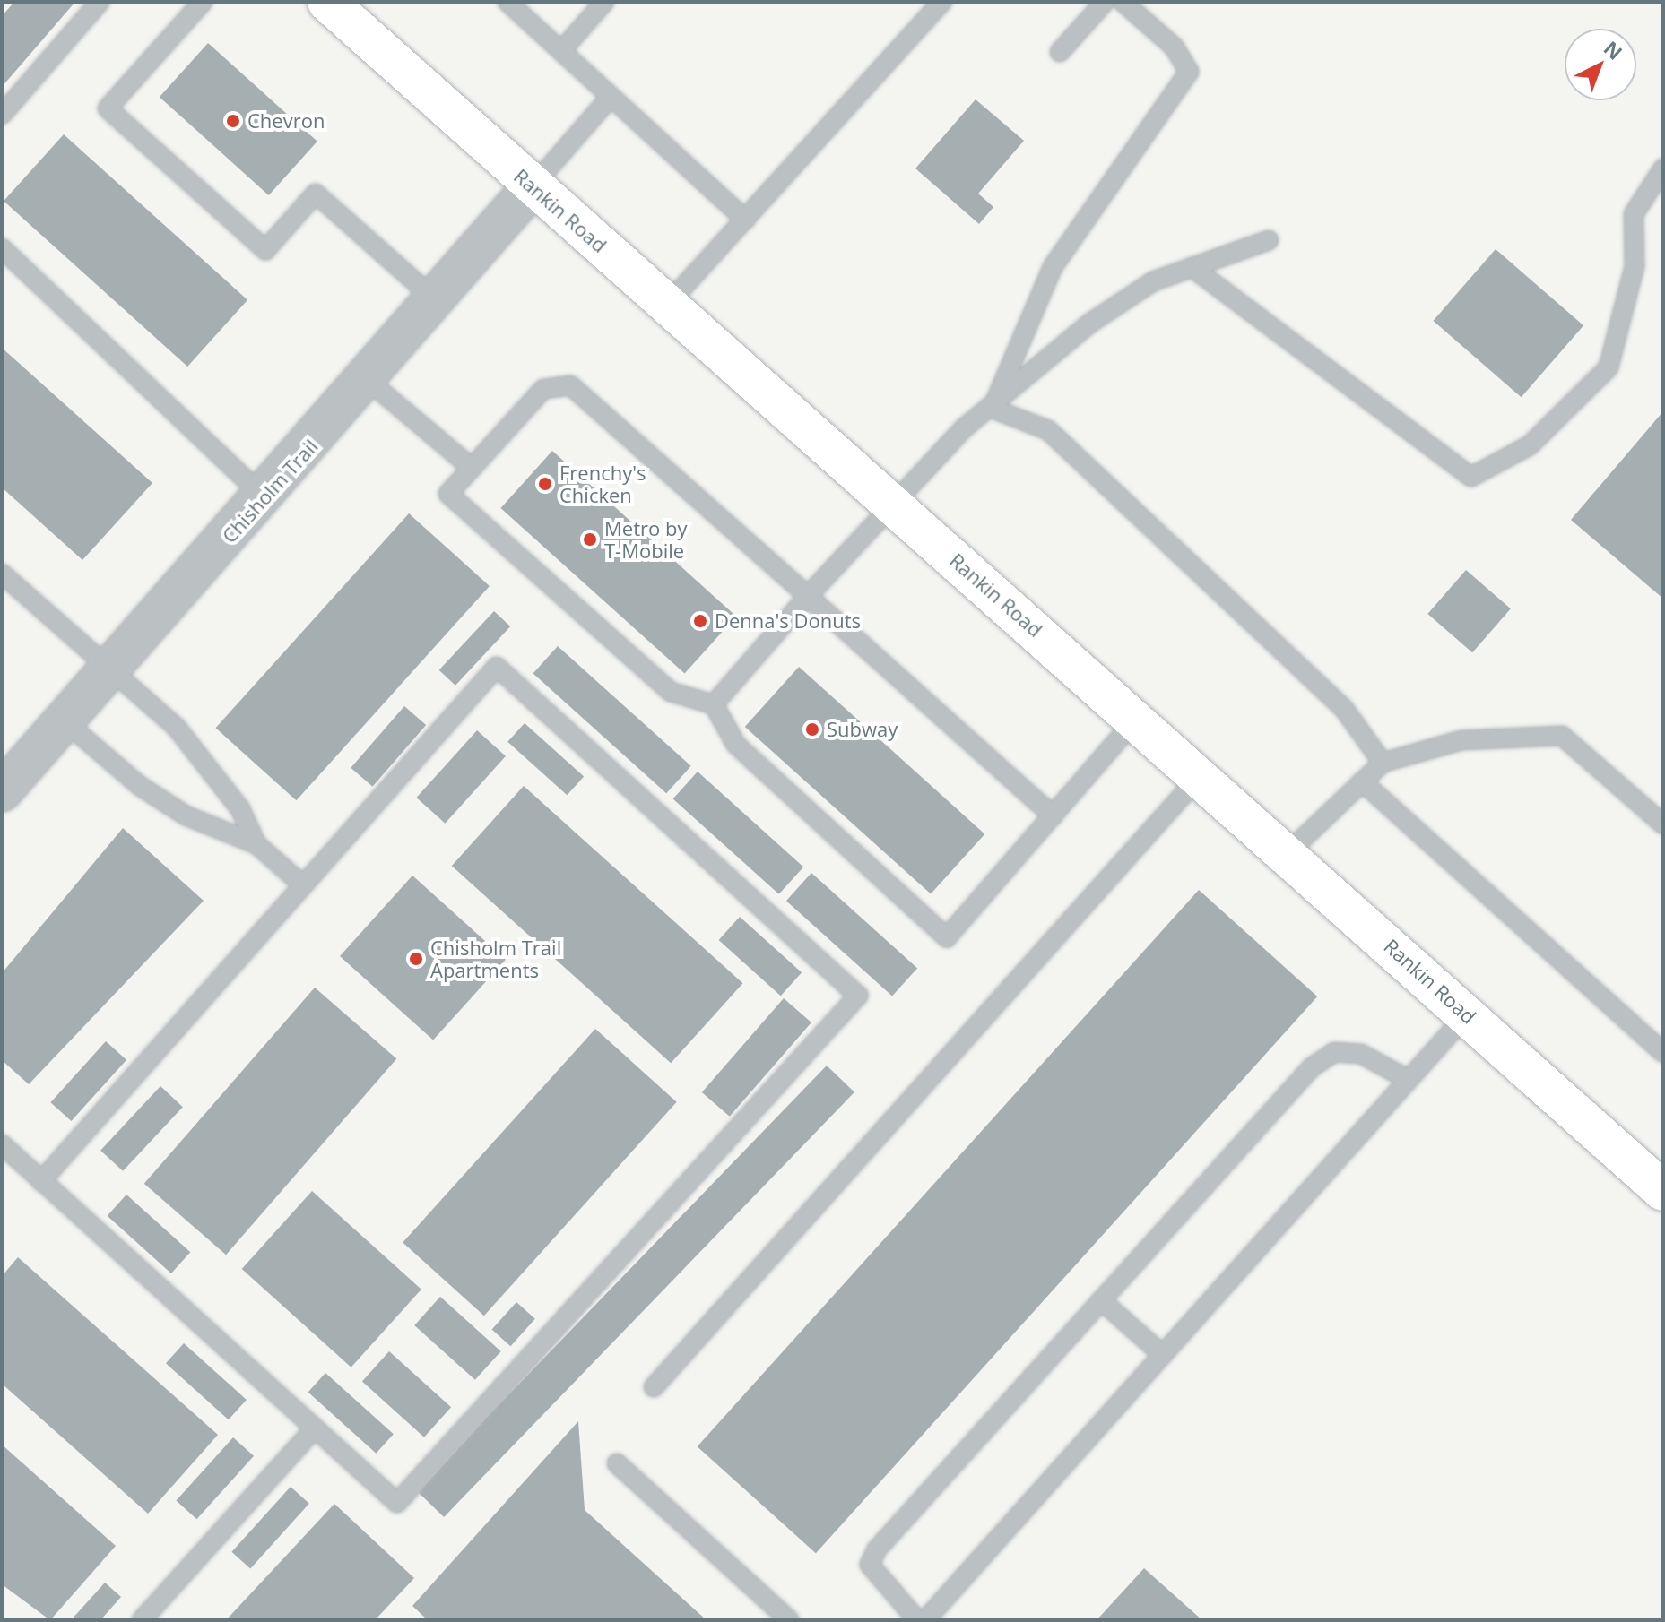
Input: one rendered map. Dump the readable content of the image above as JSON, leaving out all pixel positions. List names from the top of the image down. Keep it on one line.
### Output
{"streets":{"main road":["Rankin Road"],"street":["Chisholm Trail"]},"crossings":[["Rankin Road","Chisholm Trail"]],"places":["Chevron","Frenchy's Chicken","Metro by T-Mobile","Denna's Donuts","Subway","Chisholm Trail Apartments"],"north":"top right"}
